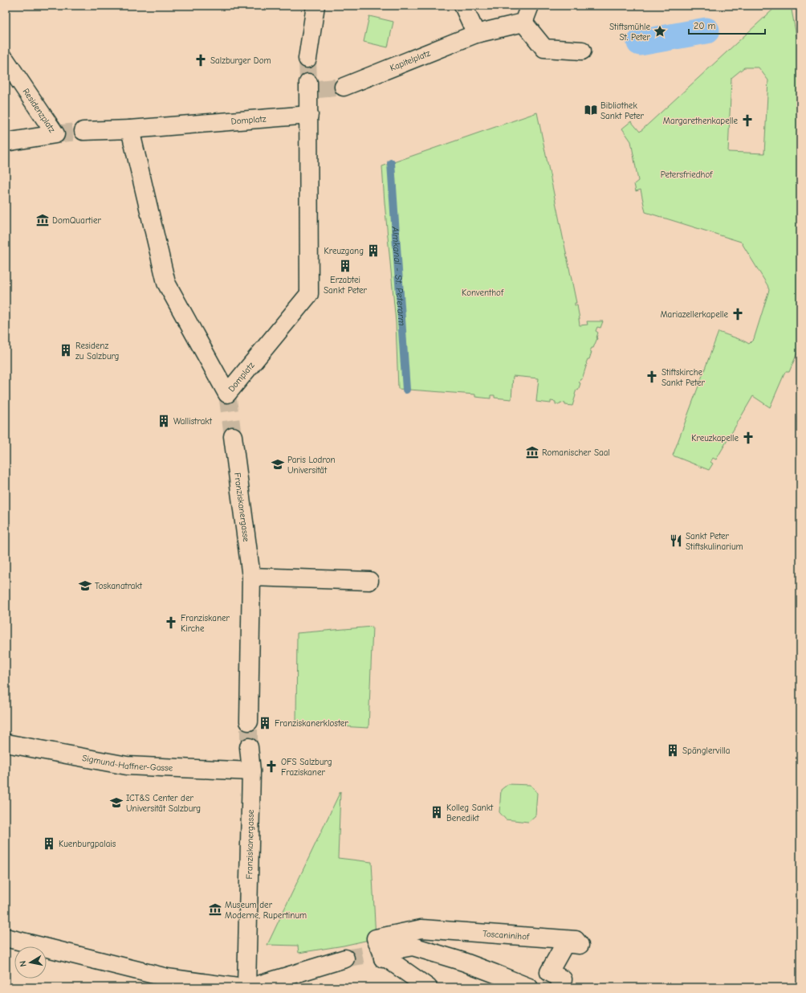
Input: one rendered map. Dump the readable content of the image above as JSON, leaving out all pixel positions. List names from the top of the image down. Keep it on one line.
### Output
{"streets":{"street":["Kapitelplatz","Residenzplatz","Domplatz","Franziskanergasse","Sigmund-Haffner-Gasse","Toscaninihof"]},"crossings":[["Franziskanergasse","Sigmund-Haffner-Gasse"]],"water":["Almkanal - St. Peterarm"],"parks":["Petersfriedhof","Konventhof"],"places":{"place":["Stiftsmühle St. Peter"],"church":["Salzburger Dom","Margarethenkapelle","Mariazellerkapelle","Stiftskirche Sankt Peter","Kreuzkapelle","Franziskaner Kirche","OFS Salzburg Fraziskaner"],"library":["Bibliothek Sankt Peter"],"museum":["DomQuartier","Romanischer Saal","Museum der Moderne, Rupertinum"],"building":["Kreuzgang","Erzabtei Sankt Peter","Residenz zu Salzburg","Wallistrakt","Franziskanerkloster","Spänglervilla","Kolleg Sankt Benedikt","Kuenburgpalais"],"school or university":["Paris Lodron Universität","Toskanatrakt","ICT&S Center der Universität Salzburg"],"restaurant":["Sankt Peter Stiftskulinarium"]},"scale_bar":"20 m","north":"left"}
